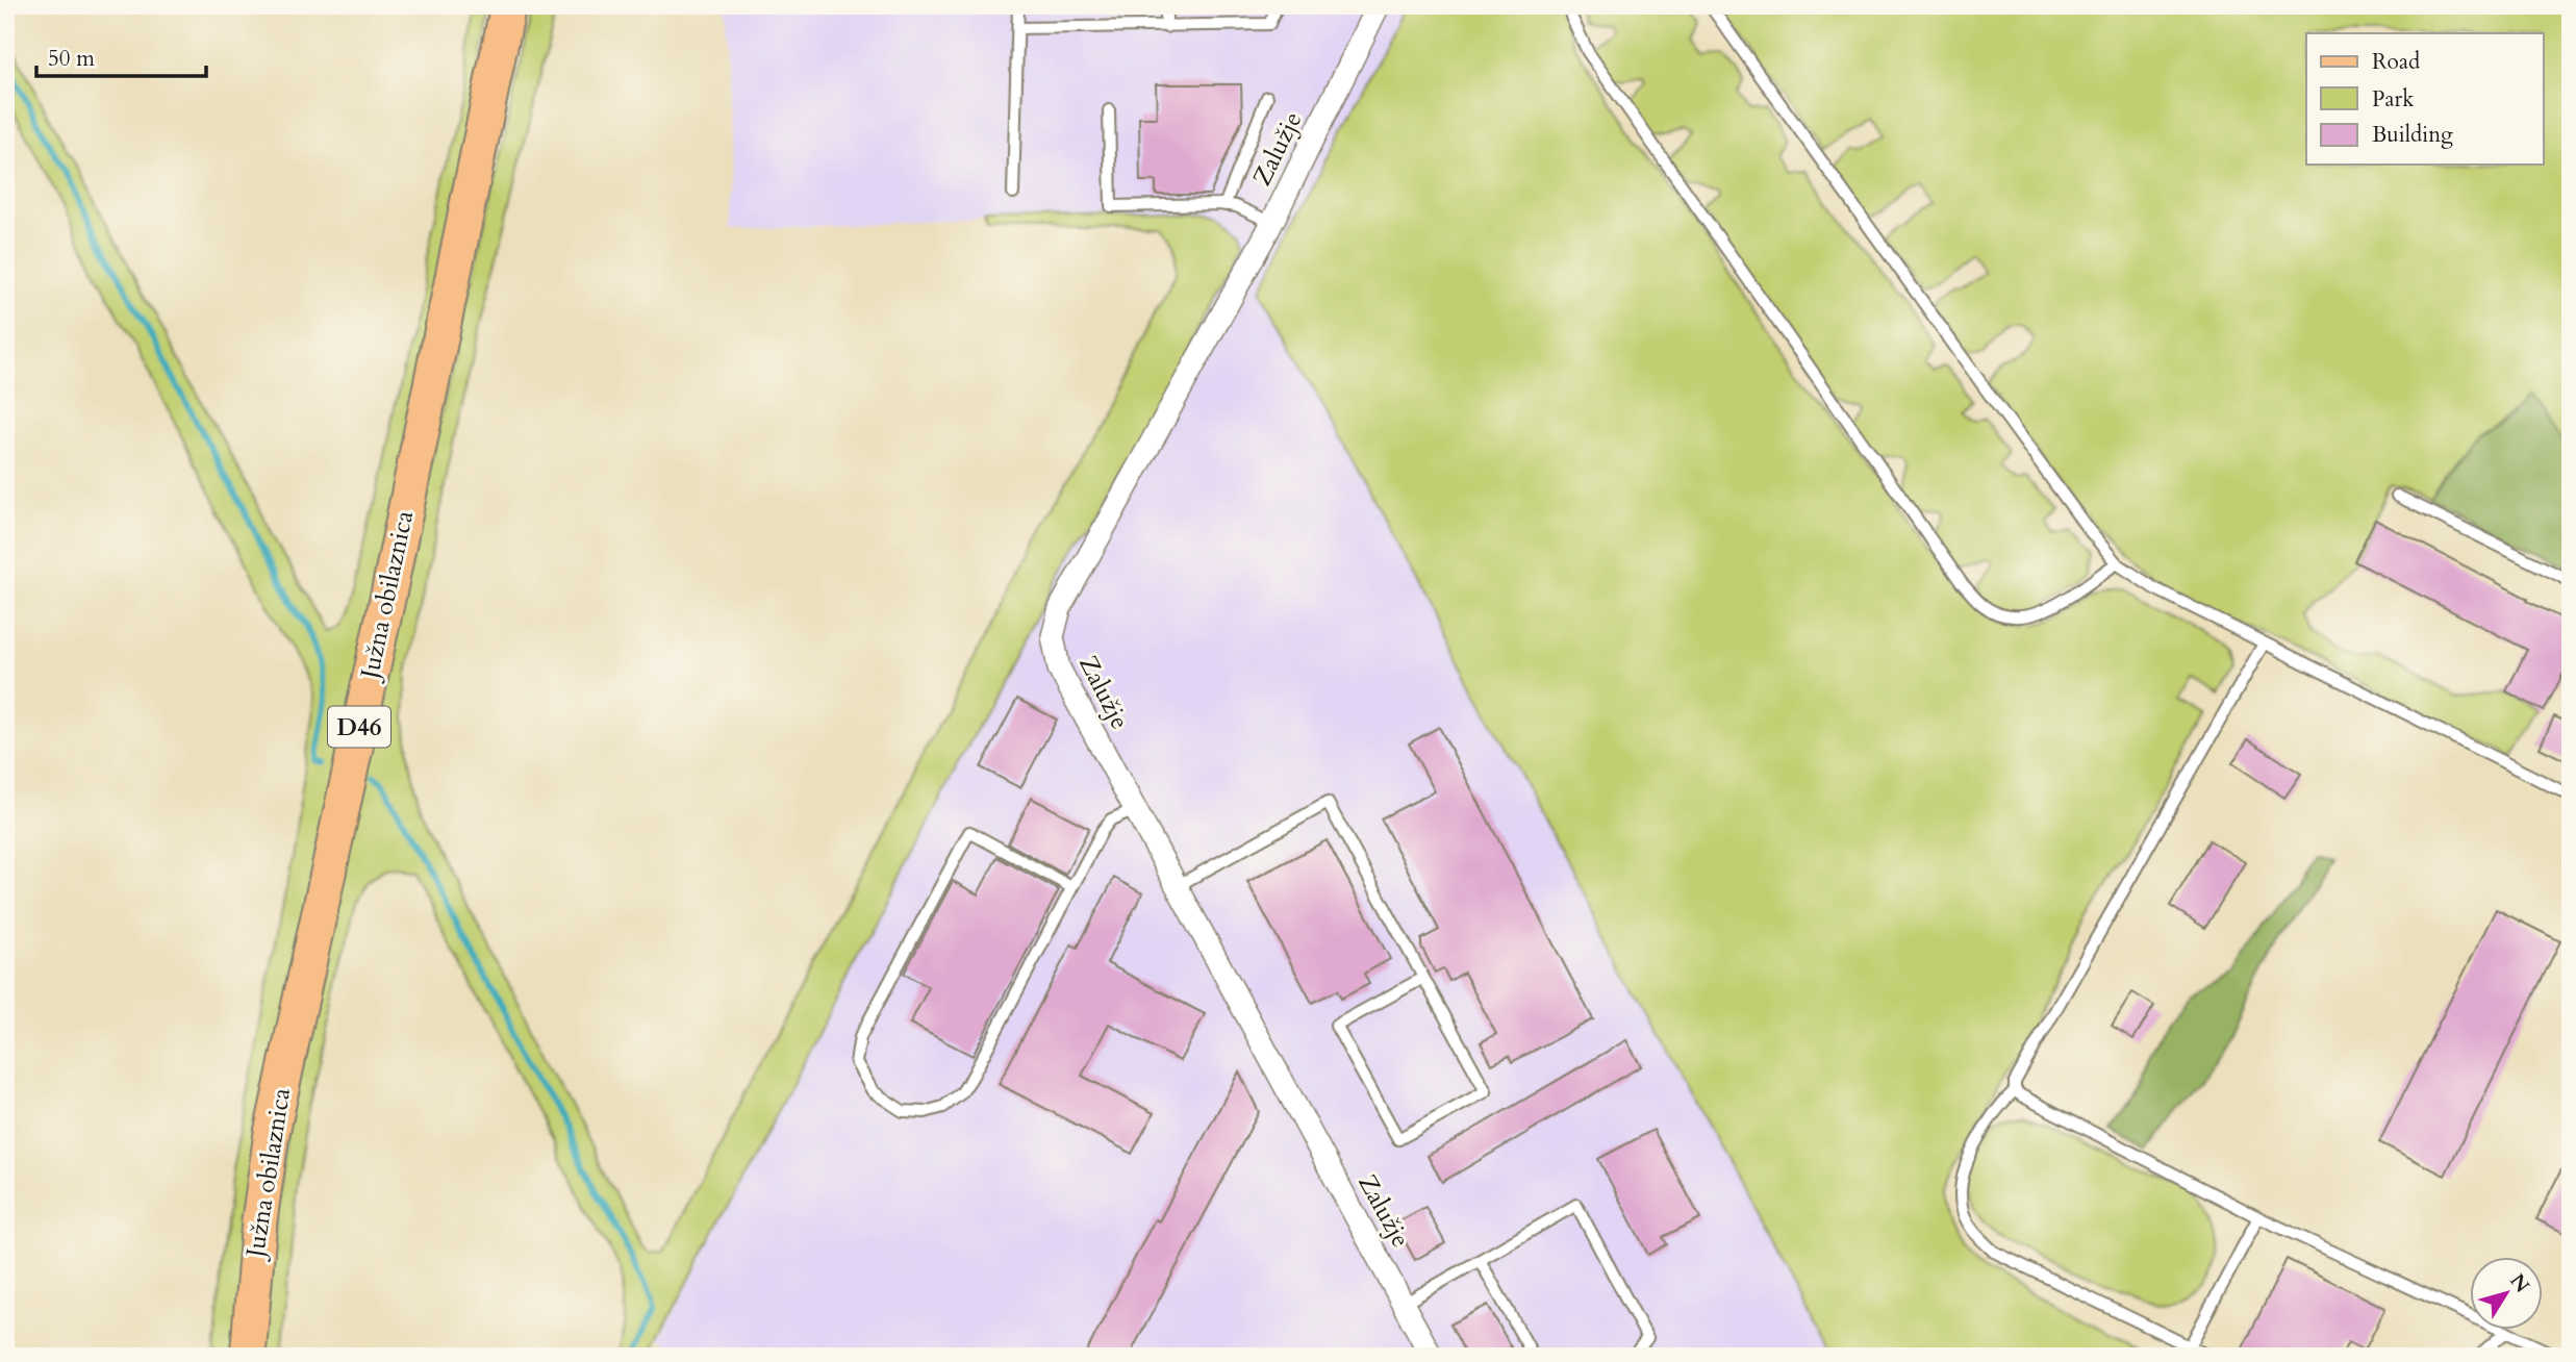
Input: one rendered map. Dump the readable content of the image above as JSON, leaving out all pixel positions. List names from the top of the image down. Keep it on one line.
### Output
{"streets":{"main road":["Južna obilaznica","D46"],"street":["Zalužje"]},"legend":["Road","Park","Building"],"scale_bar":"50 m","north":"top right"}
